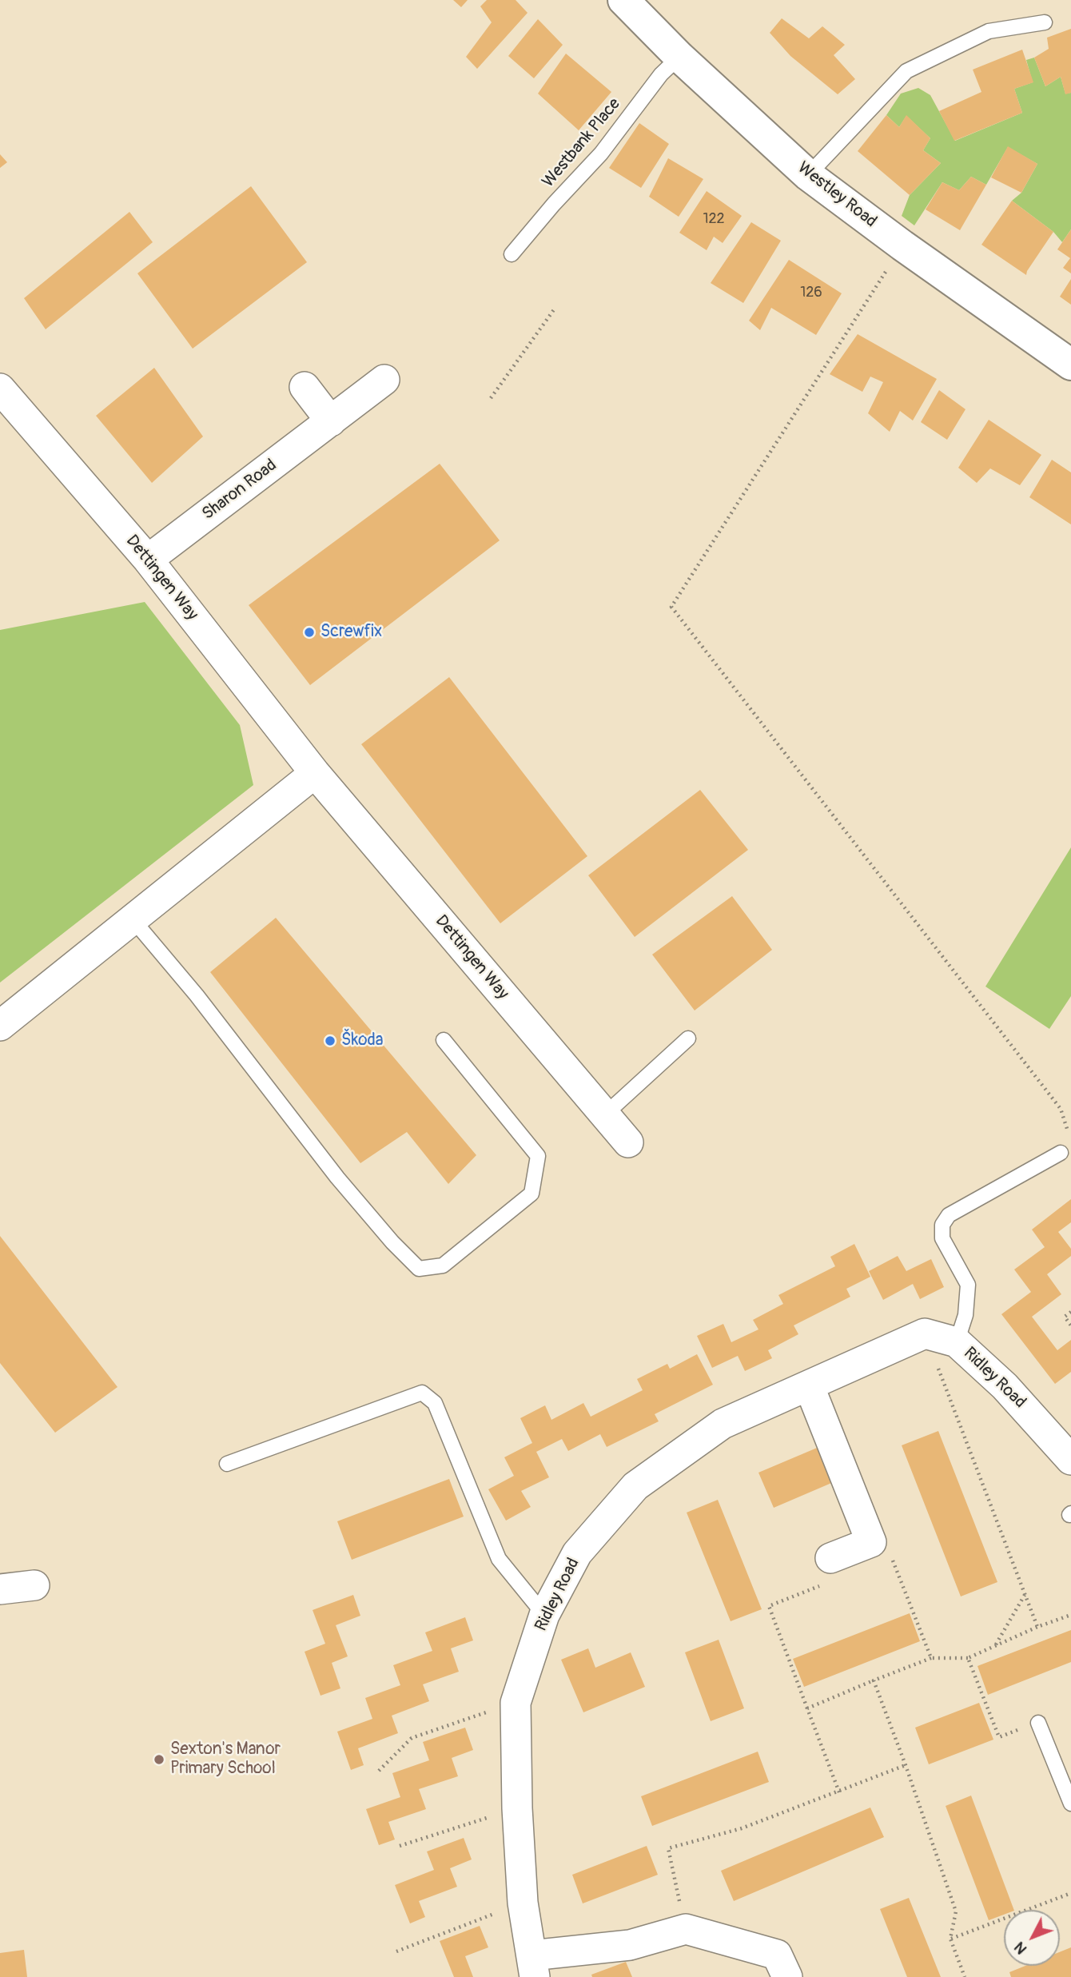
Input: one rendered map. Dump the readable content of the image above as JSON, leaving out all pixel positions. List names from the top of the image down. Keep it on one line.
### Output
{"streets":{"street":["Westley Road","Sharon Road","Dettingen Way","Ridley Road"],"lane":["Westbank Place"]},"crossings":[["Westbank Place","Westley Road"],["Sharon Road","Dettingen Way"]],"places":["Screwfix","Škoda","Sexton's Manor Primary School"],"house_numbers":["122","126"],"north":"bottom left"}
